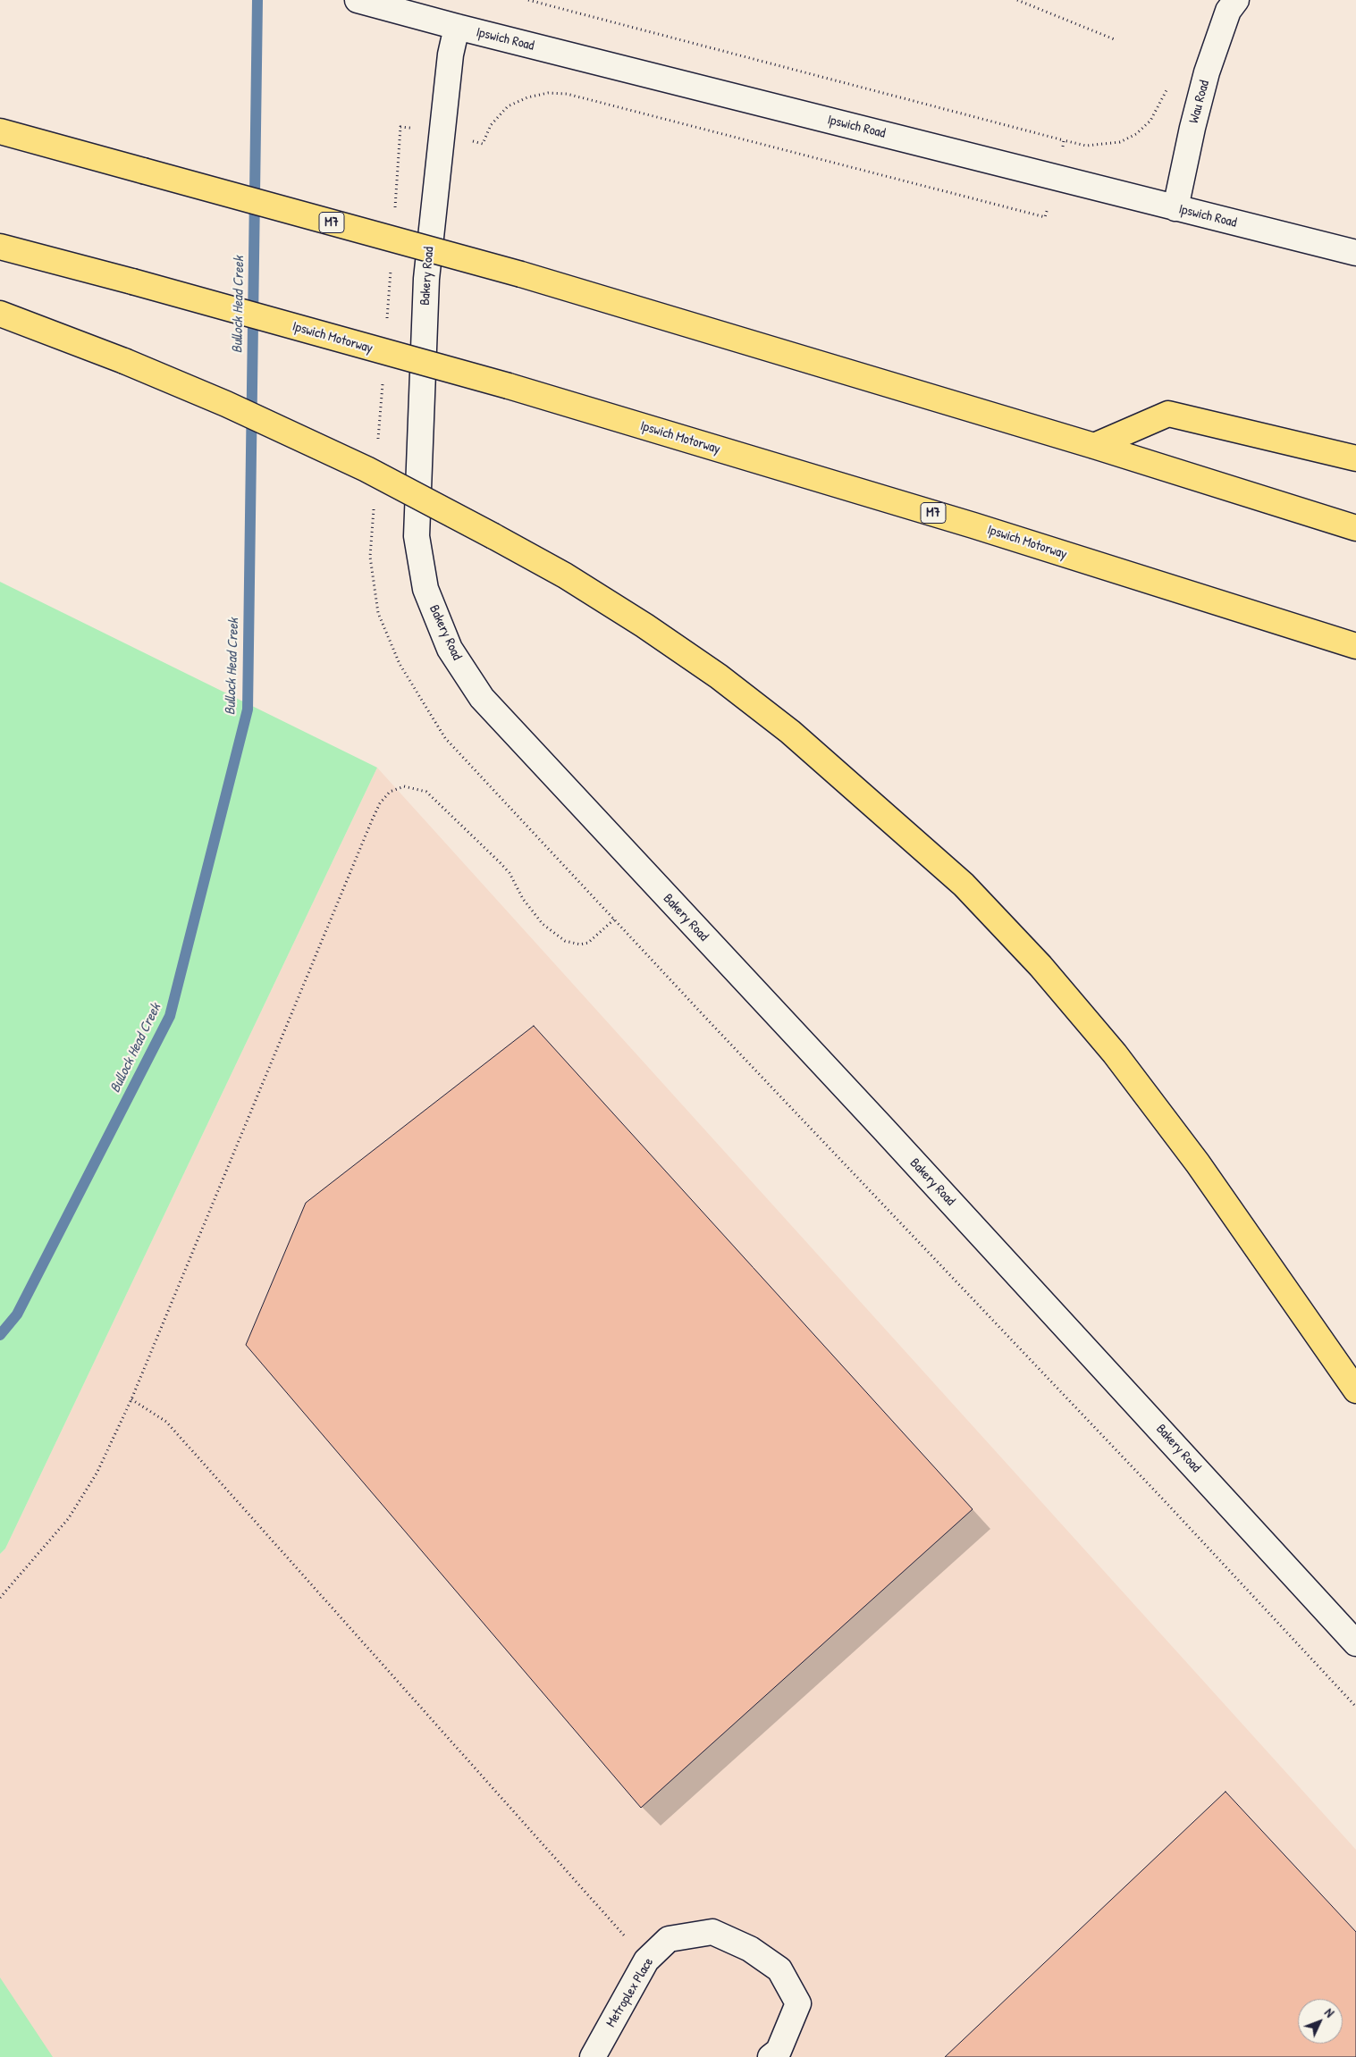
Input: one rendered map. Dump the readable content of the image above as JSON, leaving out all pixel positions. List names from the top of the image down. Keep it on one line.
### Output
{"streets":{"highway":["M7","Ipswich Motorway"],"street":["Ipswich Road","Wau Road","Bakery Road","Metroplex Place"]},"crossings":[["Ipswich Road","Wau Road"],["Ipswich Road","Bakery Road"]],"water":["Bullock Head Creek"],"north":"top right"}
